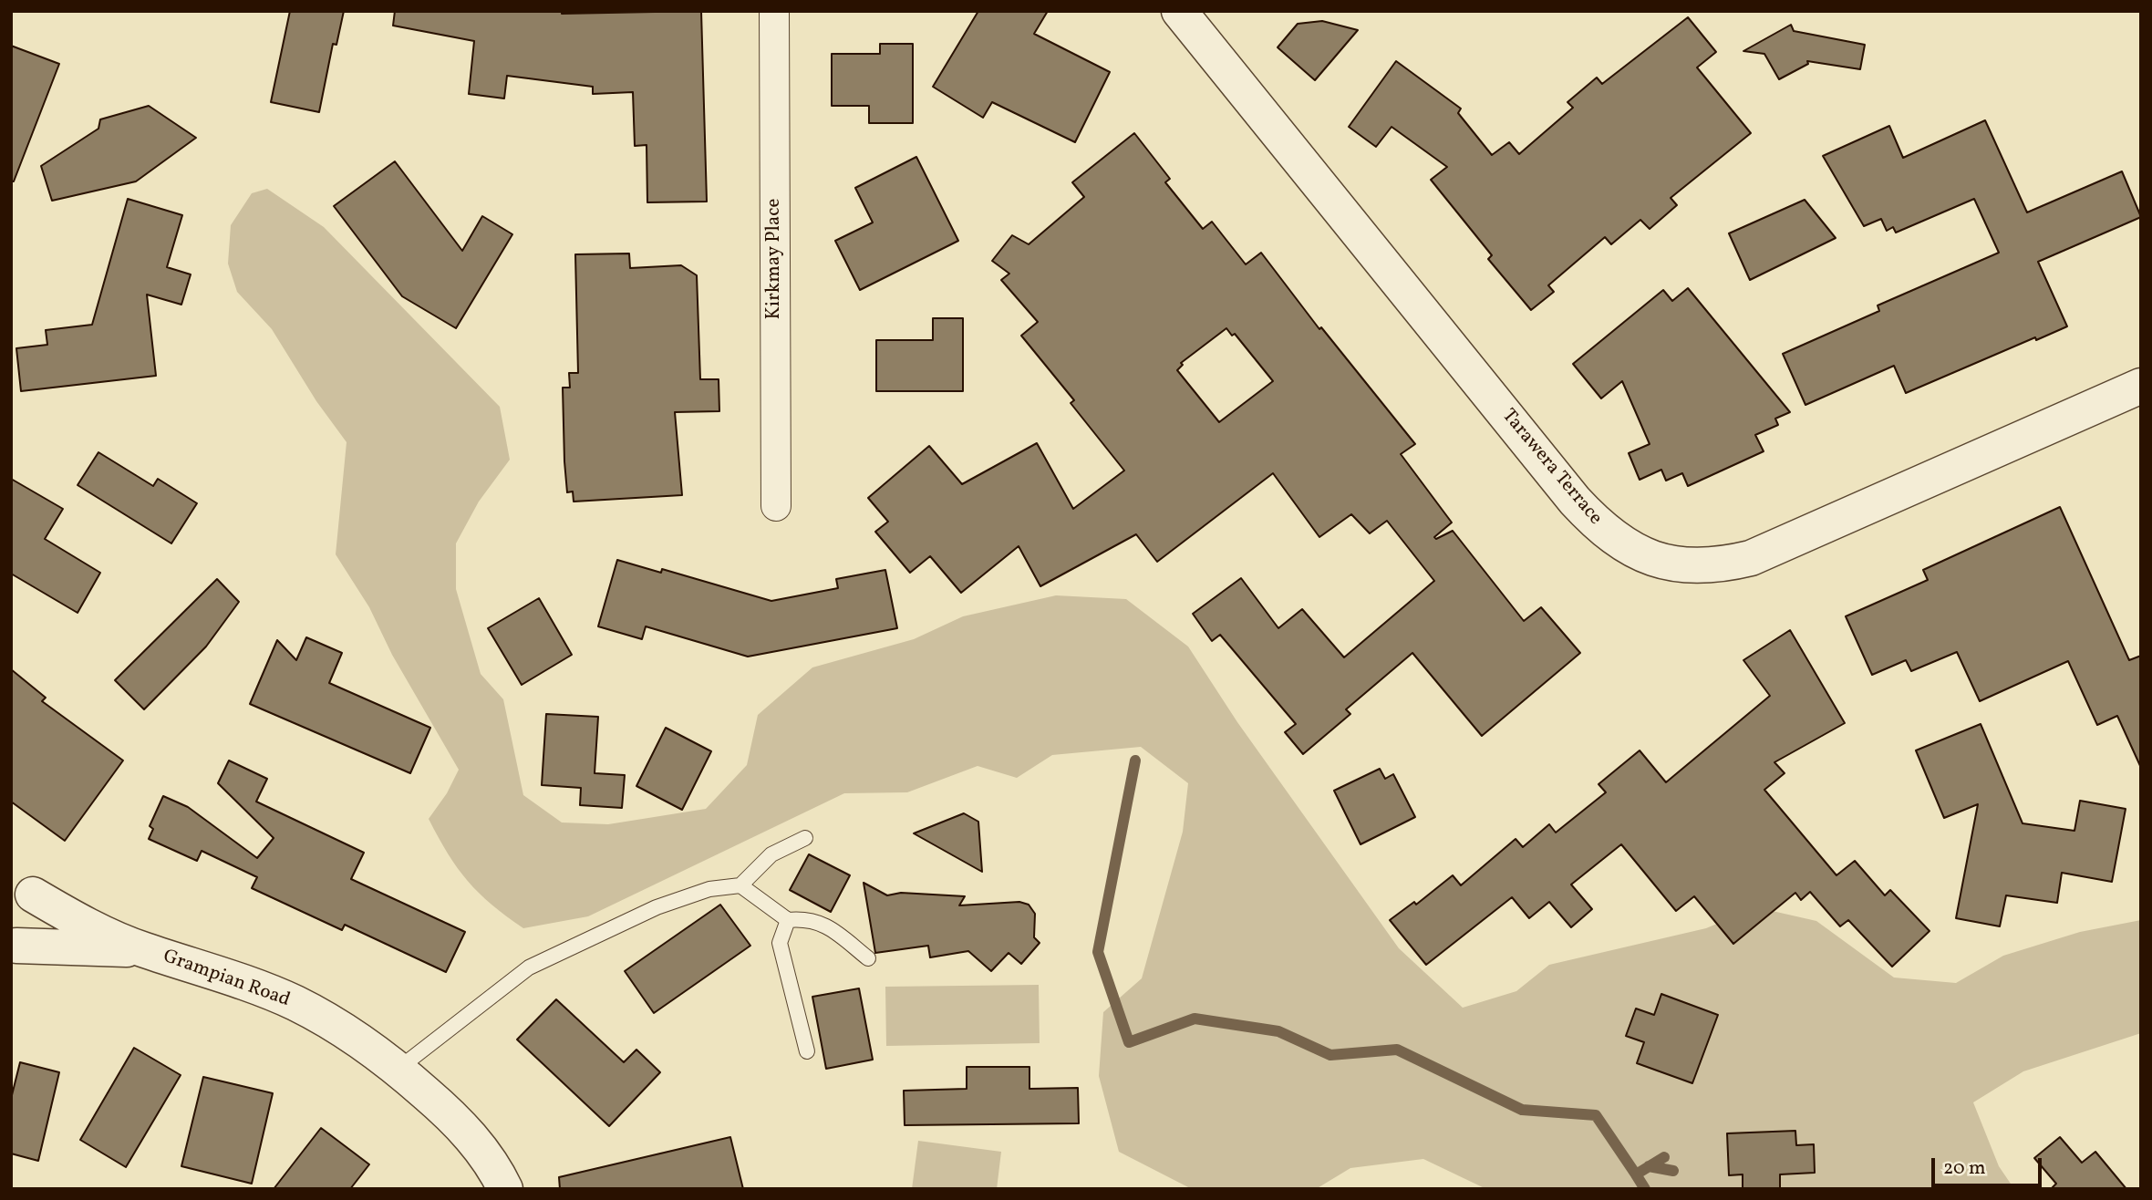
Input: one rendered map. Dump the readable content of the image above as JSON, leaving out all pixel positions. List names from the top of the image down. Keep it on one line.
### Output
{"streets":{"street":["Kirkmay Place","Tarawera Terrace","Grampian Road"]},"scale_bar":"20 m"}
